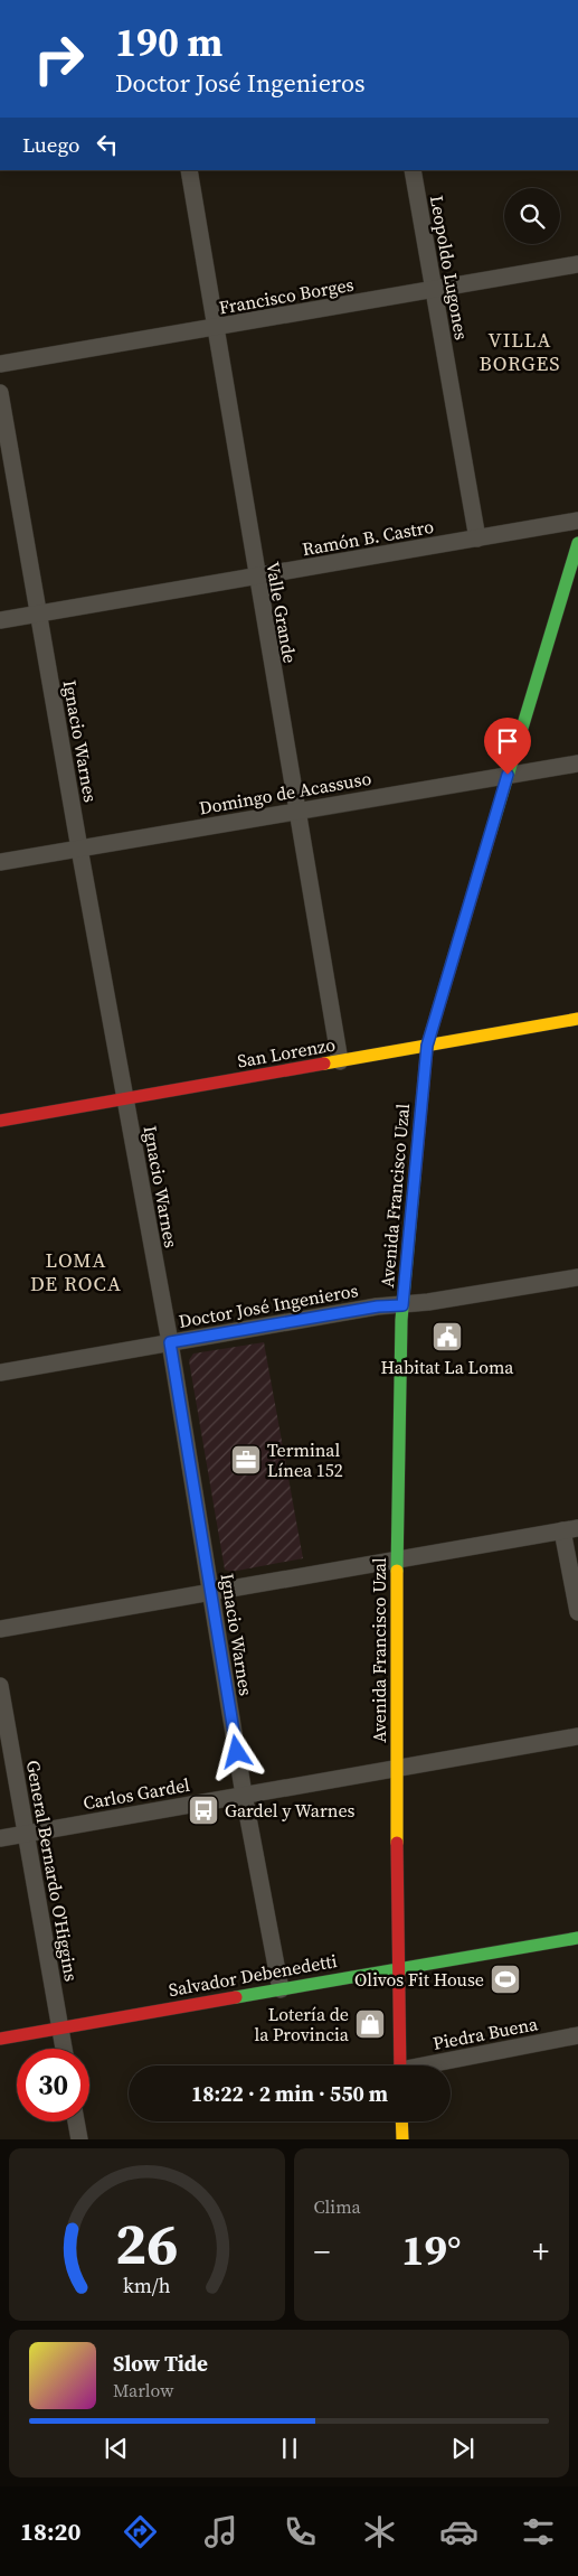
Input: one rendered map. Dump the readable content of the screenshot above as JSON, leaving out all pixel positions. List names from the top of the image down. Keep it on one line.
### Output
{"streets":{"main road":["San Lorenzo","Avenida Francisco Uzal","Salvador Debenedetti"],"street":["Leopoldo Lugones","Francisco Borges","Ramón B. Castro","Valle Grande","Ignacio Warnes","Domingo de Acassuso","Doctor José Ingenieros","Carlos Gardel","General Bernardo O'Higgins","Piedra Buena"]},"crossings":[["Leopoldo Lugones","Francisco Borges"],["Leopoldo Lugones","Ramón B. Castro"],["Francisco Borges","Valle Grande"],["Ramón B. Castro","Valle Grande"],["Ramón B. Castro","Ignacio Warnes"],["Valle Grande","Domingo de Acassuso"],["Valle Grande","San Lorenzo"],["Ignacio Warnes","Domingo de Acassuso"],["Ignacio Warnes","San Lorenzo"],["Ignacio Warnes","Doctor José Ingenieros"],["Ignacio Warnes","Carlos Gardel"],["Ignacio Warnes","Salvador Debenedetti"],["Domingo de Acassuso","Avenida Francisco Uzal"],["San Lorenzo","Avenida Francisco Uzal"],["Avenida Francisco Uzal","Doctor José Ingenieros"],["Avenida Francisco Uzal","Carlos Gardel"],["Avenida Francisco Uzal","Salvador Debenedetti"],["Carlos Gardel","General Bernardo O'Higgins"],["General Bernardo O'Higgins","Salvador Debenedetti"]],"districts":["VILLA BORGES","LOMA DE ROCA"],"places":{"public building":["Habitat La Loma"],"office":["Terminal Línea 152"],"bus stop":["Gardel y Warnes"],"sports":["Olivos Fit House"],"shop":["Lotería de la Provincia"]},"page":{"turn":["190 m","Doctor José Ingenieros"],"then":"Luego","limit":"30","trip":"18:22 · 2 min · 550 m","tile":"Clima","heat":["−","19°","+"],"song":["Slow Tide","Marlow"],"tabs":"18:20","gauge":["26","km/h"]}}
